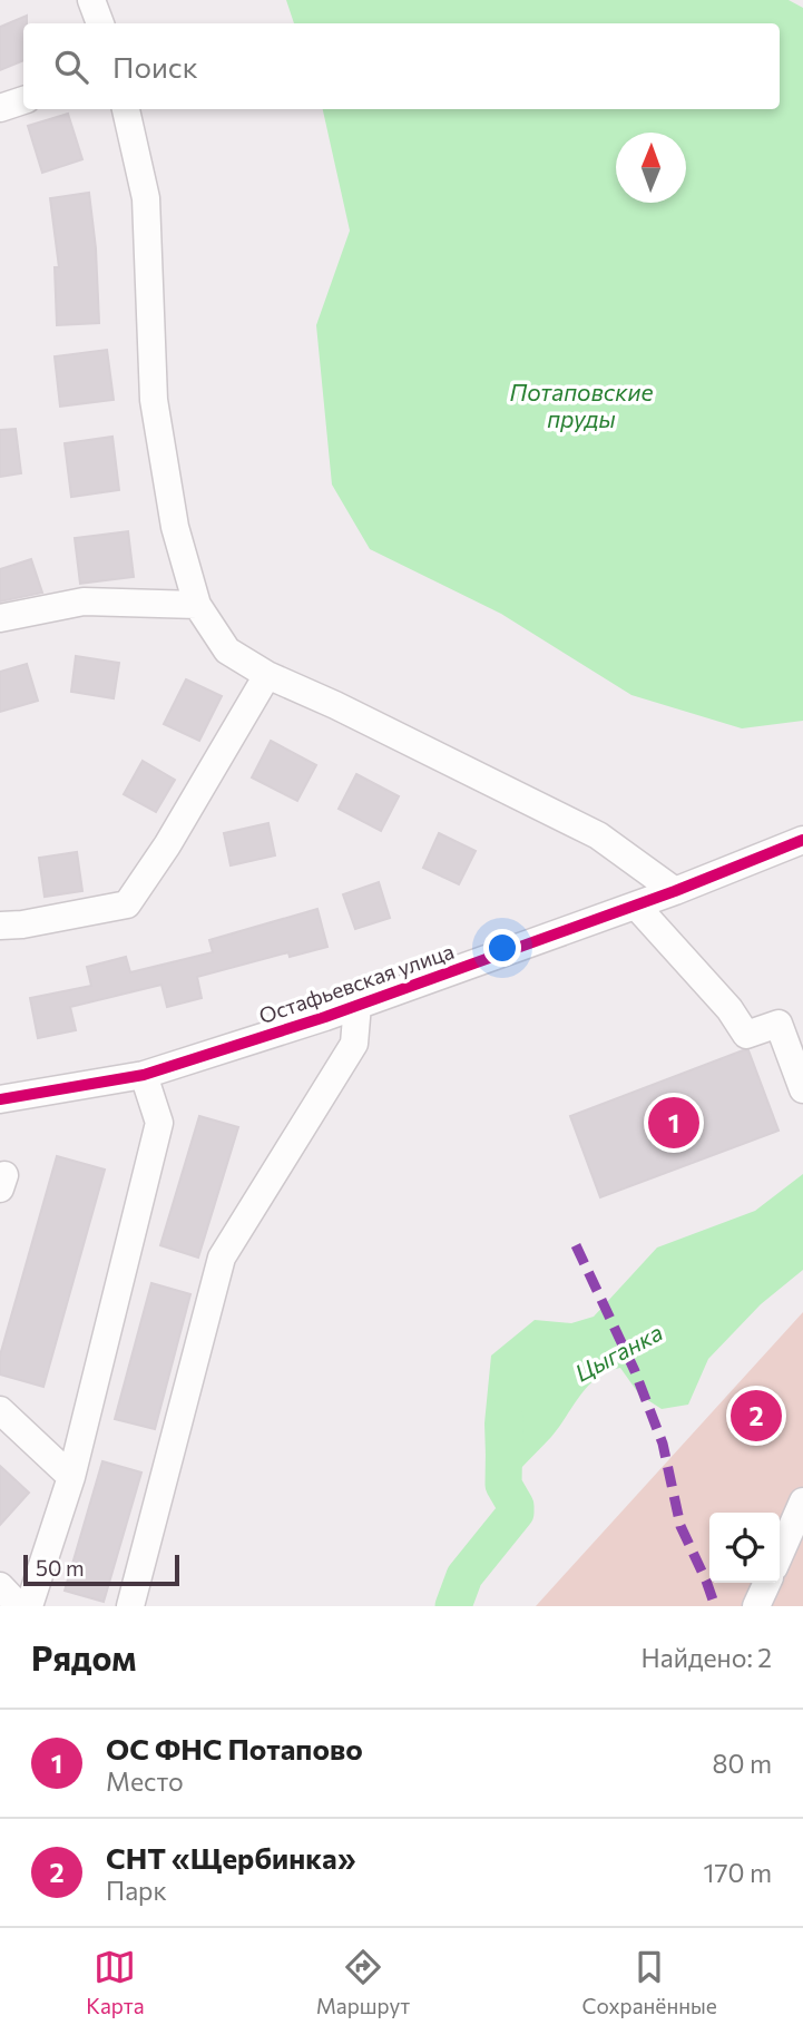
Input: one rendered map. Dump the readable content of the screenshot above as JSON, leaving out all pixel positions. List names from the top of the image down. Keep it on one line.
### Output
{"streets":{"street":["Остафьевская улица"]},"water":["Потаповские пруды","Цыганка"],"scale_bar":"50 m","north":"top","page":{"search":"Поиск","pins":["1","2"],"scale":"50 m","heading":["Рядом","Найдено: 2"],"list":[{"mark":"1","name":"ОС ФНС Потапово","note":"Место","value":"80 m"},{"mark":"2","name":"СНТ «Щербинка»","note":"Парк","value":"170 m"}],"nav":["Карта","Маршрут","Сохранённые"]}}
